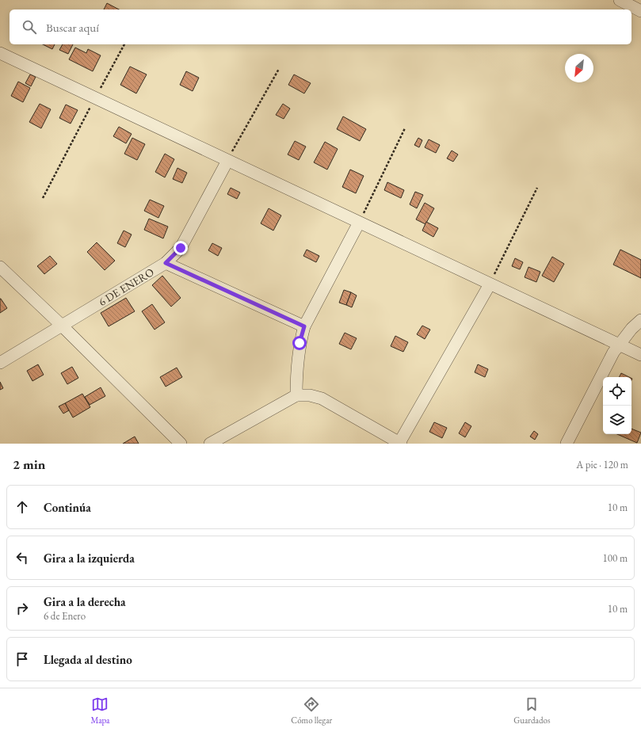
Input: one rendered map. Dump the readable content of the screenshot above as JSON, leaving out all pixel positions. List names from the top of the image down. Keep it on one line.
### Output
{"streets":{"street":["6 DE ENERO"]},"north":"bottom left","page":{"search":"Buscar aquí","heading":["2 min","A pie · 120 m"],"list":[["Continúa","10 m"],["Gira a la izquierda","100 m"],["Gira a la derecha","6 de Enero","10 m"],"Llegada al destino"],"nav":["Mapa","Cómo llegar","Guardados"]}}
